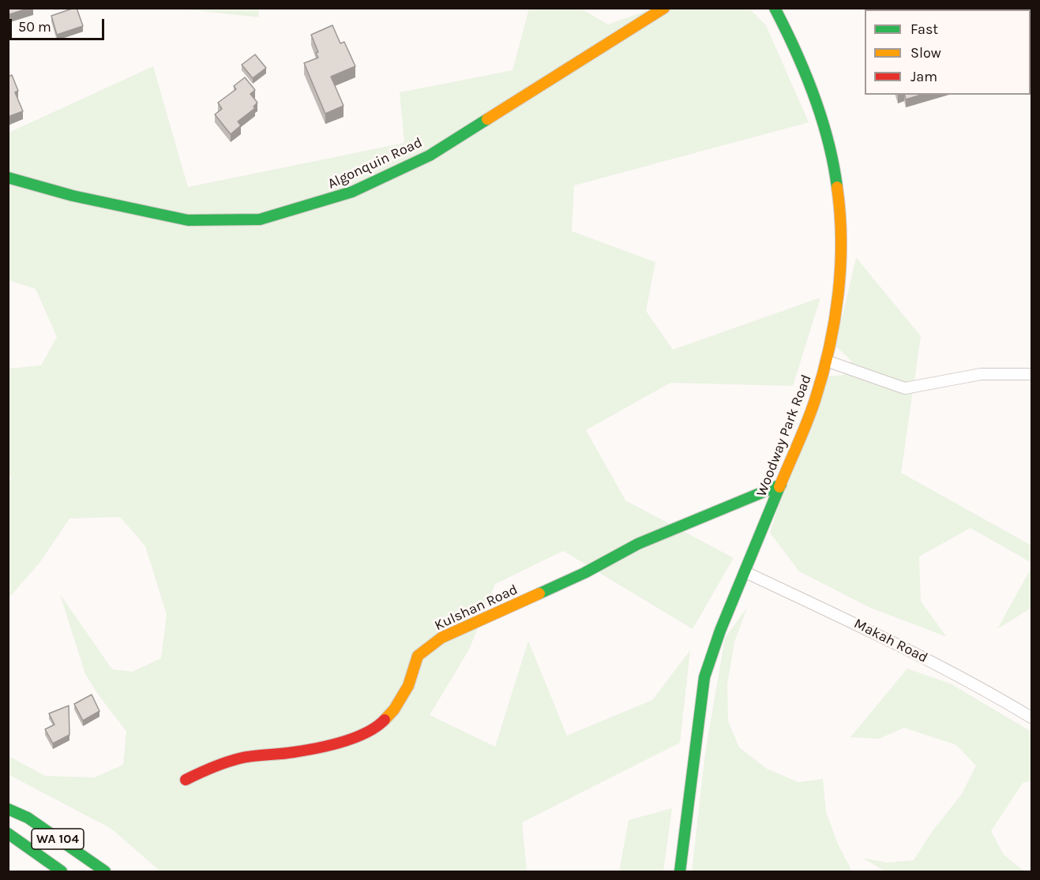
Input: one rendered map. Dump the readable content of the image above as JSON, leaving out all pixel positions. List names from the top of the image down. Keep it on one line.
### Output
{"streets":{"street":["Algonquin Road","Woodway Park Road","Kulshan Road","Makah Road","WA 104"]},"crossings":[["Woodway Park Road","Kulshan Road"],["Woodway Park Road","Makah Road"]],"legend":["Fast","Slow","Jam"],"scale_bar":"50 m"}
